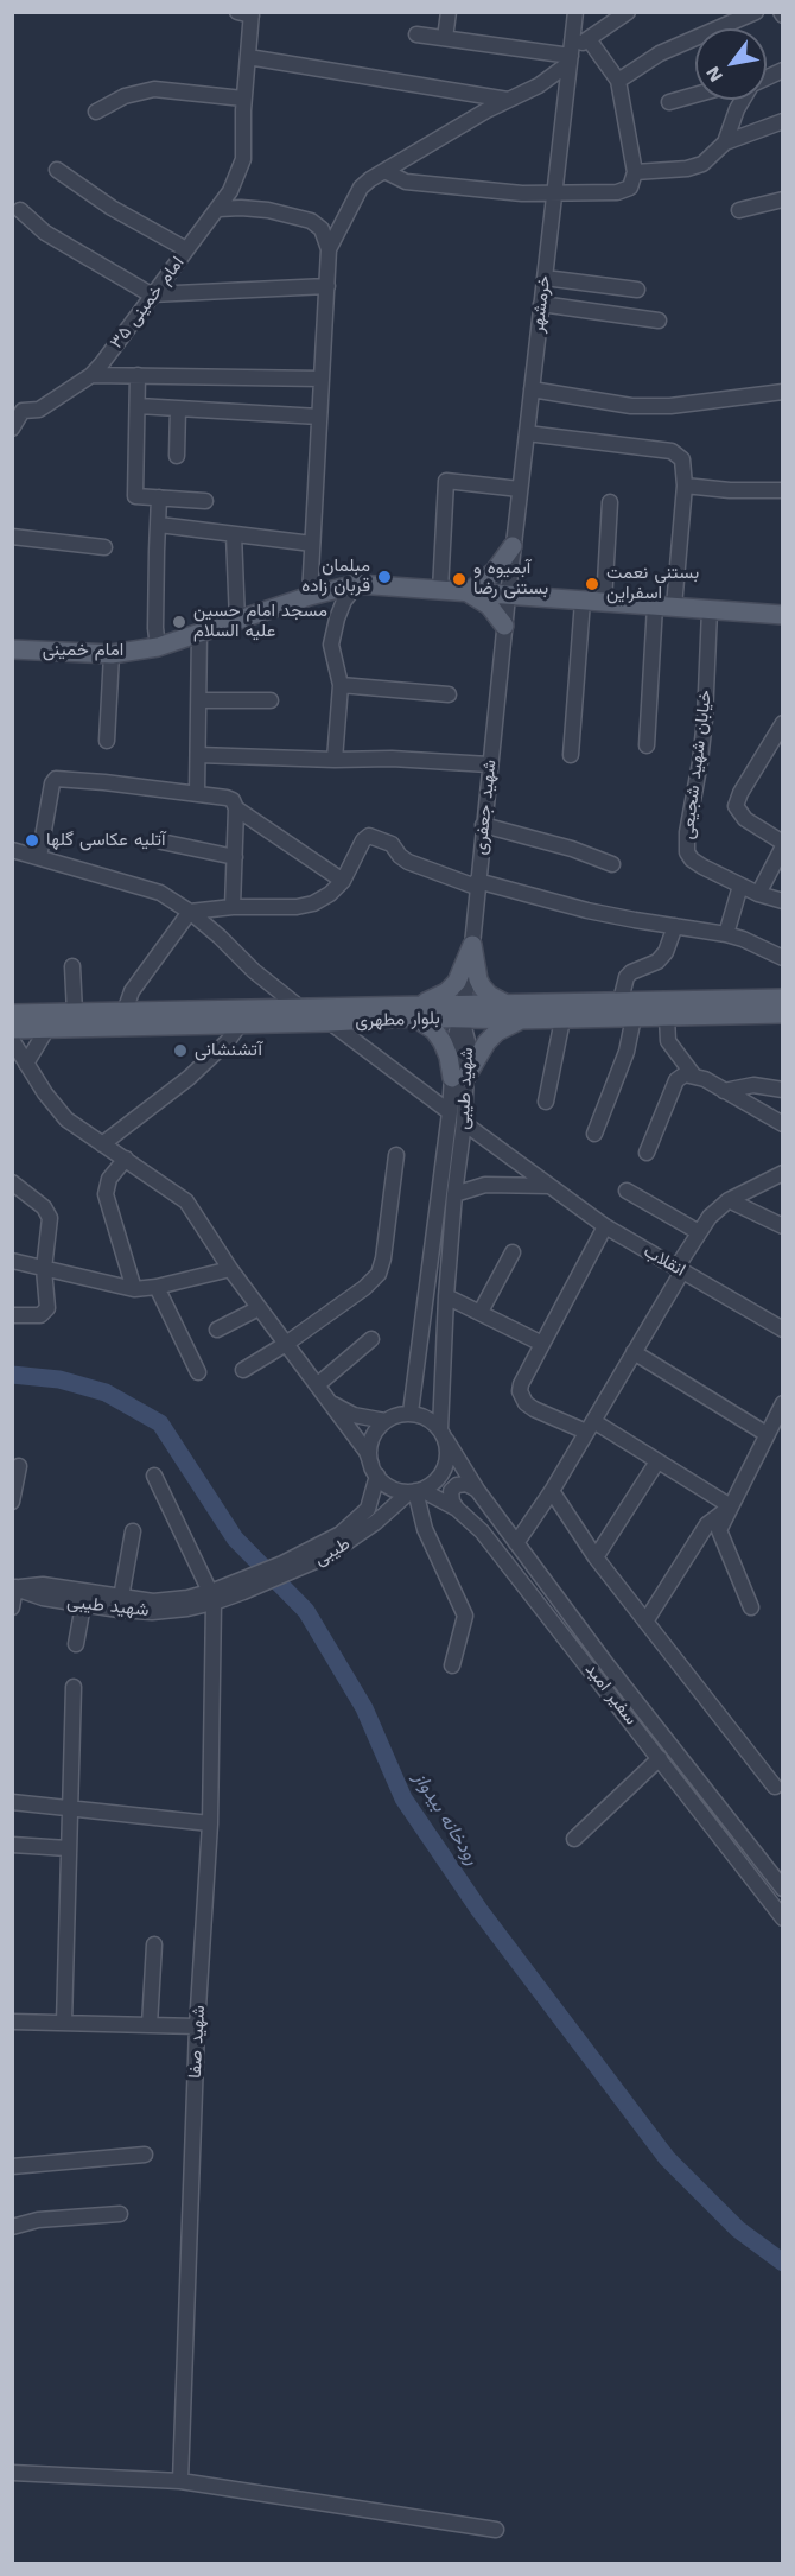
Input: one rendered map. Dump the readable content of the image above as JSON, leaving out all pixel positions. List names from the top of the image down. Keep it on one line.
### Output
{"streets":{"main road":["امام خمینی","بلوار مطهری"],"street":["امام خمینی ۳۵","خرمشهر","خیابان شهید شجیعی","شهید جعفری","شهید طیبی","انقلاب","طیبی","سفیر امید","شهید صفا"]},"crossings":[["خرمشهر","امام خمینی"],["خرمشهر","شهید جعفری"],["امام خمینی","خیابان شهید شجیعی"],["امام خمینی","شهید جعفری"],["شهید جعفری","بلوار مطهری"],["شهید جعفری","شهید طیبی"],["بلوار مطهری","شهید طیبی"],["شهید طیبی","انقلاب"],["شهید طیبی","طیبی"],["شهید طیبی","سفیر امید"],["شهید طیبی","شهید صفا"],["طیبی","سفیر امید"]],"water":["رودخانه بیدواز"],"places":["مبلمان قربان زاده","آبمیوه و بستنی رضا","بستنی نعمت اسفراین","مسجد امام حسین علیه السلام","آتلیه عکاسی گلها","آتشنشانی"],"north":"bottom left"}
